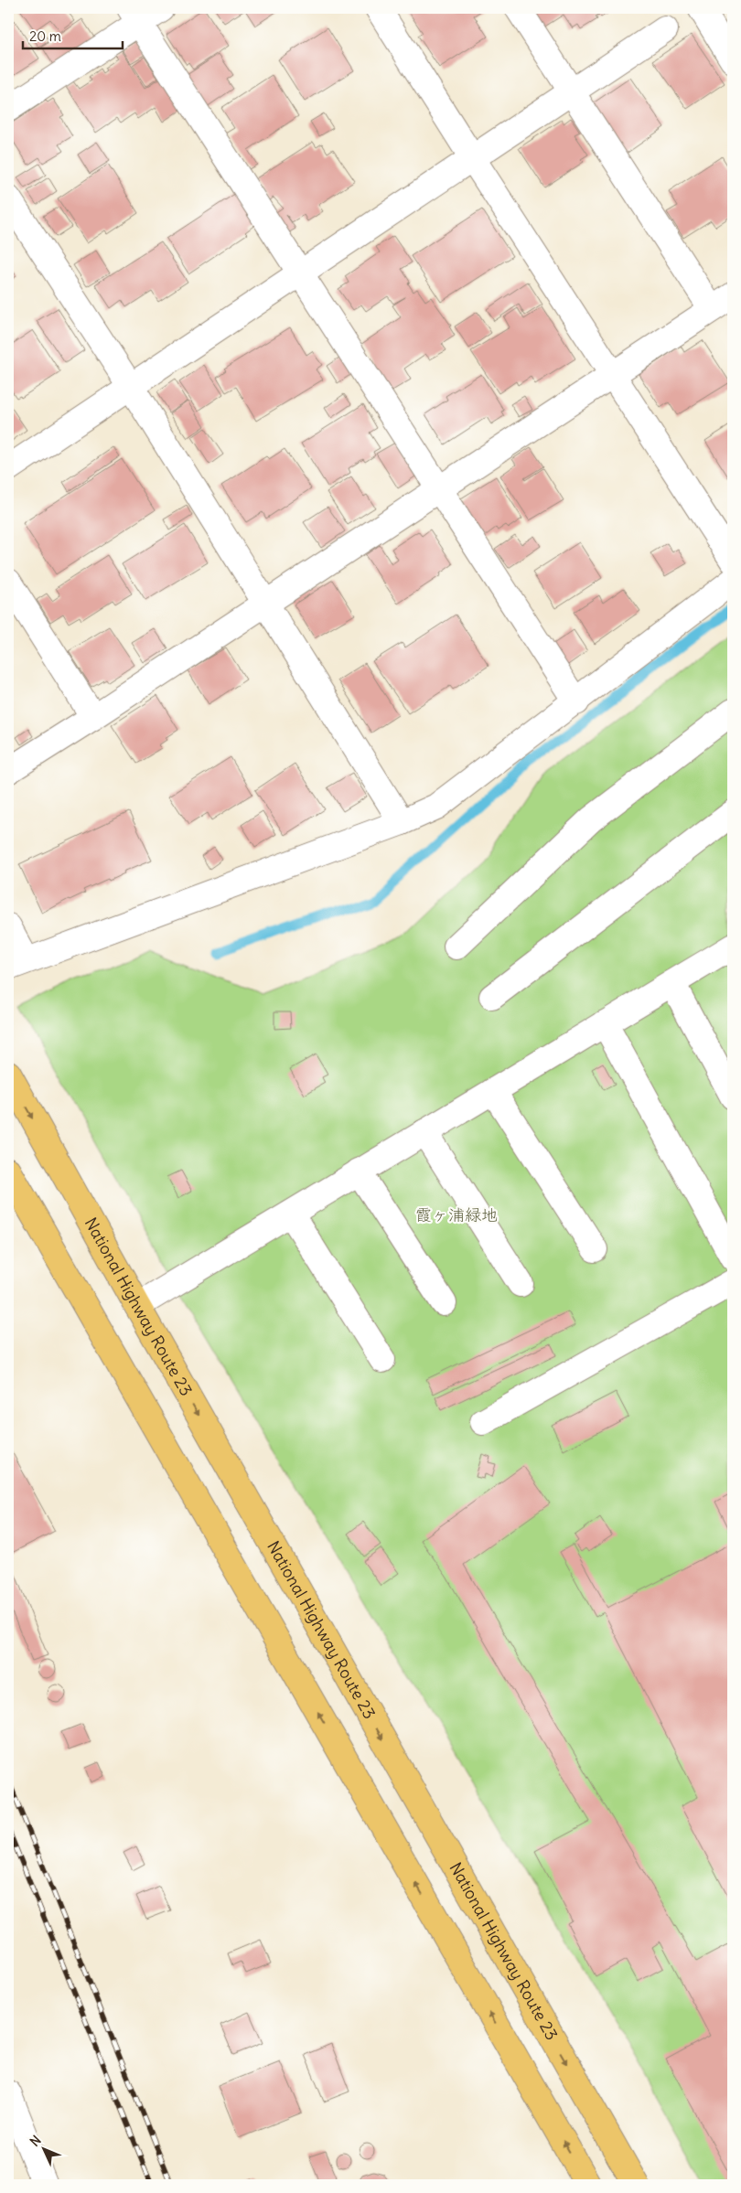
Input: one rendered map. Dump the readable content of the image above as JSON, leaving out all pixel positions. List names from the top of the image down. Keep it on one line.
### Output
{"streets":{"highway":["National Highway Route 23"]},"parks":["霞ヶ浦緑地"],"scale_bar":"20 m","north":"top left"}
